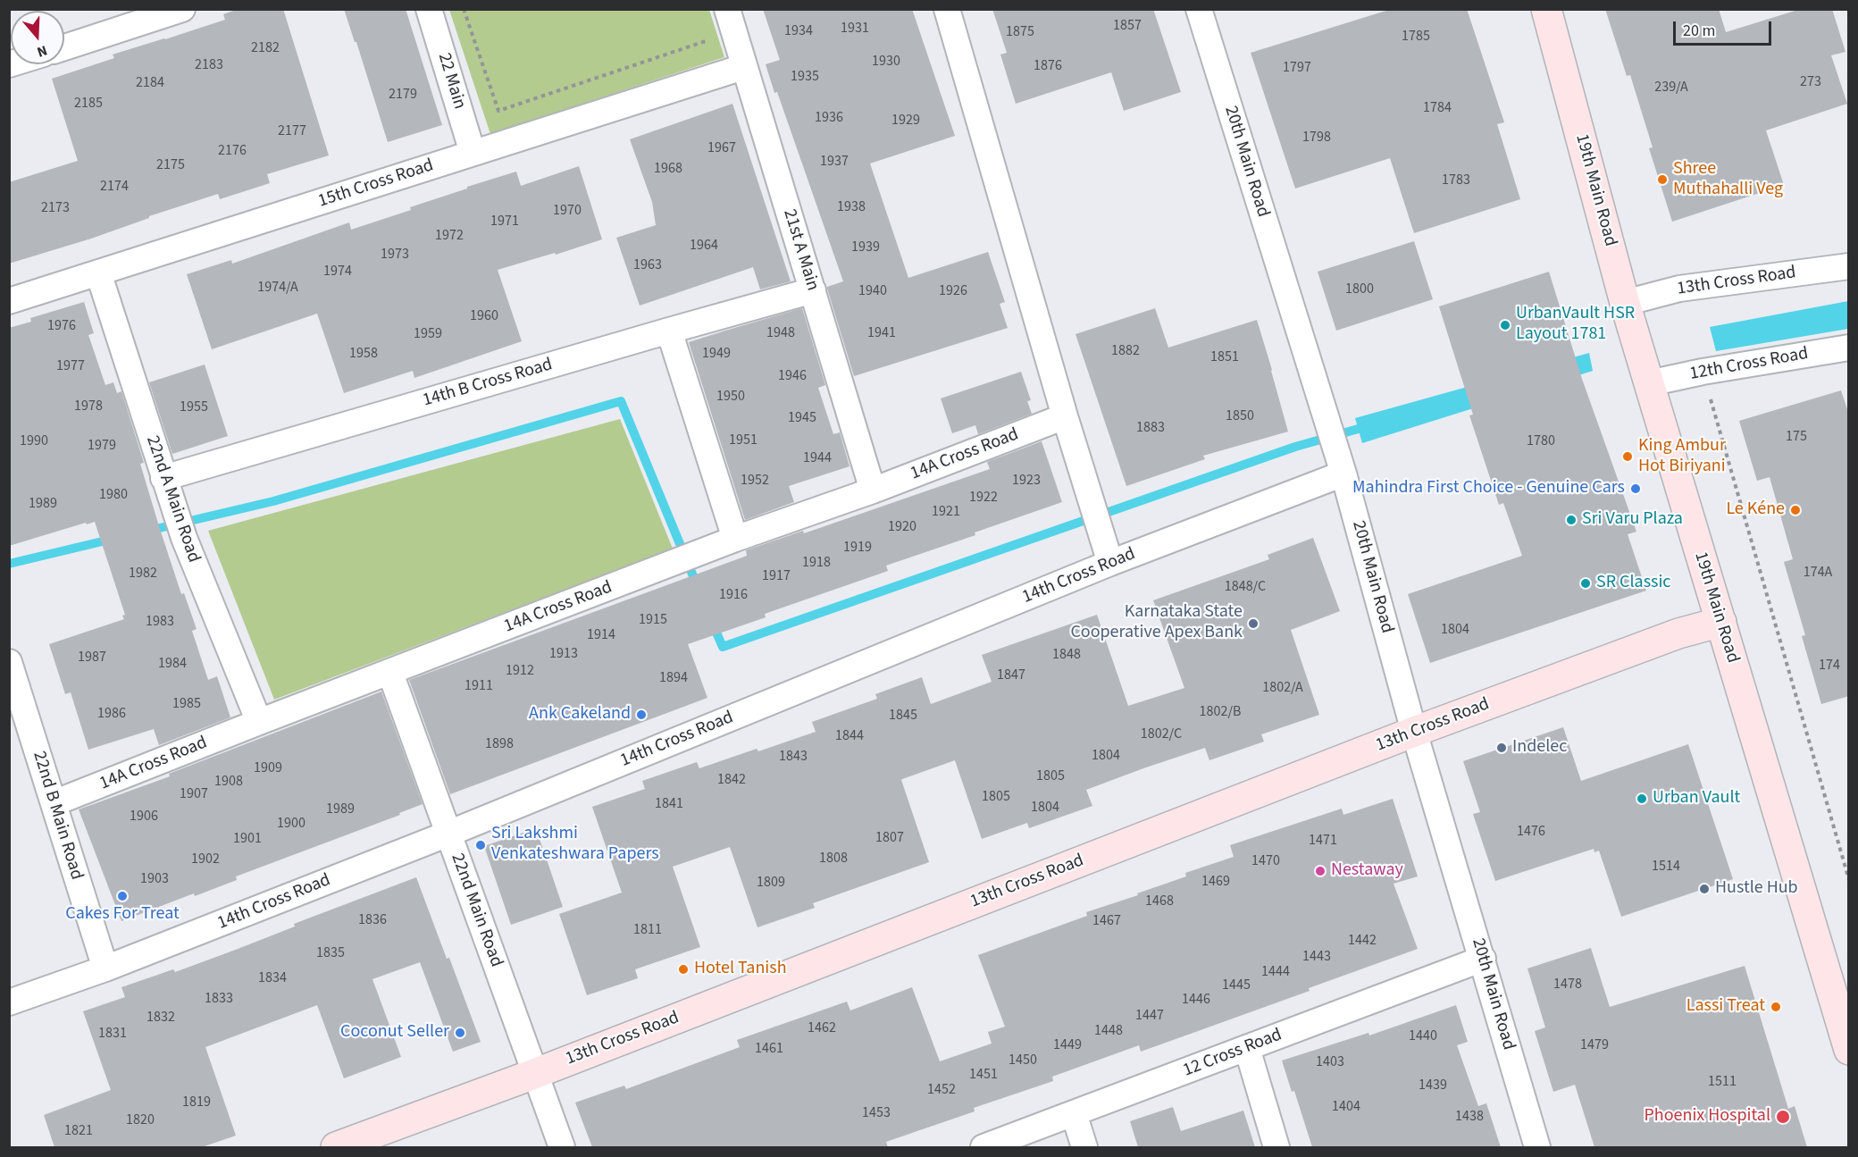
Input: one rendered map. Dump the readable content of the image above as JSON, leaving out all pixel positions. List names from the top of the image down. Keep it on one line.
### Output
{"streets":{"street":["22 Main","20th Main Road","15th Cross Road","19th Main Road","21st A Main","13th Cross Road","12th Cross Road","14th B Cross Road","14A Cross Road","22nd A Main Road","14th Cross Road","22nd B Main Road","22nd Main Road","12 Cross Road"]},"crossings":[["22 Main","15th Cross Road"],["20th Main Road","13th Cross Road"],["20th Main Road","14th Cross Road"],["20th Main Road","12 Cross Road"],["15th Cross Road","21st A Main"],["15th Cross Road","22nd A Main Road"],["19th Main Road","13th Cross Road"],["19th Main Road","12th Cross Road"],["21st A Main","14th B Cross Road"],["21st A Main","14A Cross Road"],["13th Cross Road","22nd Main Road"],["14th B Cross Road","22nd A Main Road"],["14A Cross Road","22nd A Main Road"],["14A Cross Road","22nd B Main Road"],["14A Cross Road","22nd Main Road"],["14th Cross Road","22nd B Main Road"],["14th Cross Road","22nd Main Road"]],"places":["Shree Muthahalli Veg","UrbanVault HSR Layout 1781","King Ambur Hot Biriyani","Mahindra First Choice - Genuine Cars","Le Kéne","Sri Varu Plaza","SR Classic","Karnataka State Cooperative Apex Bank","Ank Cakeland","Indelec","Urban Vault","Sri Lakshmi Venkateshwara Papers","Nestaway","Hustle Hub","Cakes For Treat","Hotel Tanish","Lassi Treat","Coconut Seller","Phoenix Hospital"],"house_numbers":["1857","1931","1934","1875","1785","2182","1930","2183","1876","1797","1935","273","2184","239/A","2179","2185","1784","1936","1929","2177","1798","1967","2176","1937","2175","1968","1783","2174","1938","2173","1970","1971","1972","1964","1939","1973","1963","1974","1974/A","1800","1940","1926","1960","1976","1948","1941","1959","1882","1958","1949","1851","1977","1946","1950","1978","1955","1850","1945","1883","175","1951","1990","1780","1979","1944","1952","1923","1980","1922","1989","1921","1920","1919","1918","174A","1982","1917","1848/C","1916","1915","1983","1804","1914","1913","1848","1987","1984","174","1912","1847","1894","1911","1802/A","1985","1802/B","1986","1845","1802/C","1844","1898","1804","1843","1909","1805","1842","1908","1907","1805","1841","1804","1989","1906","1900","1476","1807","1901","1471","1808","1902","1470","1514","1903","1469","1809","1468","1836","1467","1811","1442","1835","1443","1444","1834","1478","1445","1833","1446","1447","1832","1462","1448","1831","1440","1449","1479","1461","1450","1403","1451","1511","1439","1452","1819","1404","1453","1438","1820","1821"],"scale_bar":"20 m","north":"bottom"}
